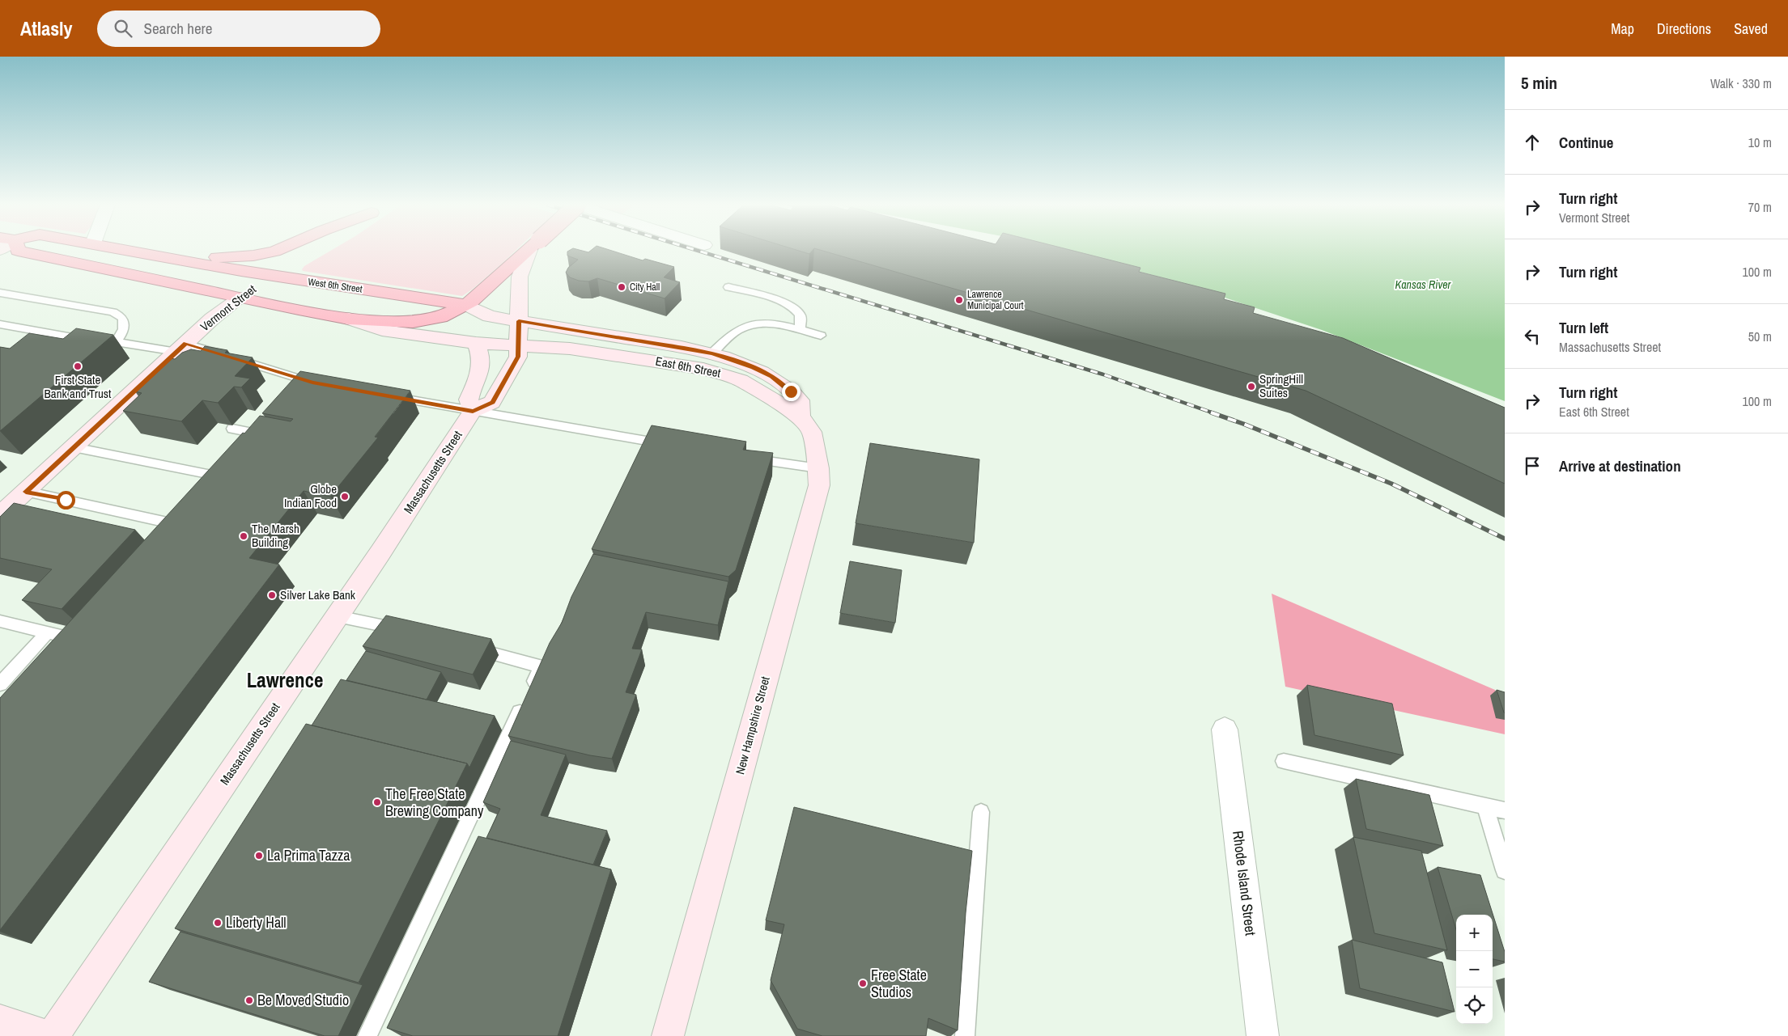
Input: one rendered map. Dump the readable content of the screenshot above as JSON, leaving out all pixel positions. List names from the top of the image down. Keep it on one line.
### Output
{"streets":{"highway":["West 6th Street","Vermont Street"],"street":["East 6th Street","Massachusetts Street","New Hampshire Street","Rhode Island Street"]},"crossings":[["West 6th Street","Vermont Street"],["West 6th Street","East 6th Street"],["East 6th Street","New Hampshire Street"]],"districts":["Lawrence"],"water":["Kansas River"],"places":["City Hall","Lawrence Municipal Court","First State Bank and Trust","SpringHill Suites","Globe Indian Food","The Marsh Building","Silver Lake Bank","The Free State Brewing Company","La Prima Tazza","Liberty Hall","Free State Studios","Be Moved Studio"],"page":{"header":"Atlasly","search":"Search here","nav":["Map","Directions","Saved"],"heading":["5 min","Walk · 330 m"],"list":[["Continue","10 m"],["Turn right","Vermont Street","70 m"],["Turn right","100 m"],["Turn left","Massachusetts Street","50 m"],["Turn right","East 6th Street","100 m"],"Arrive at destination"],"map_buttons":["+","−"]}}
